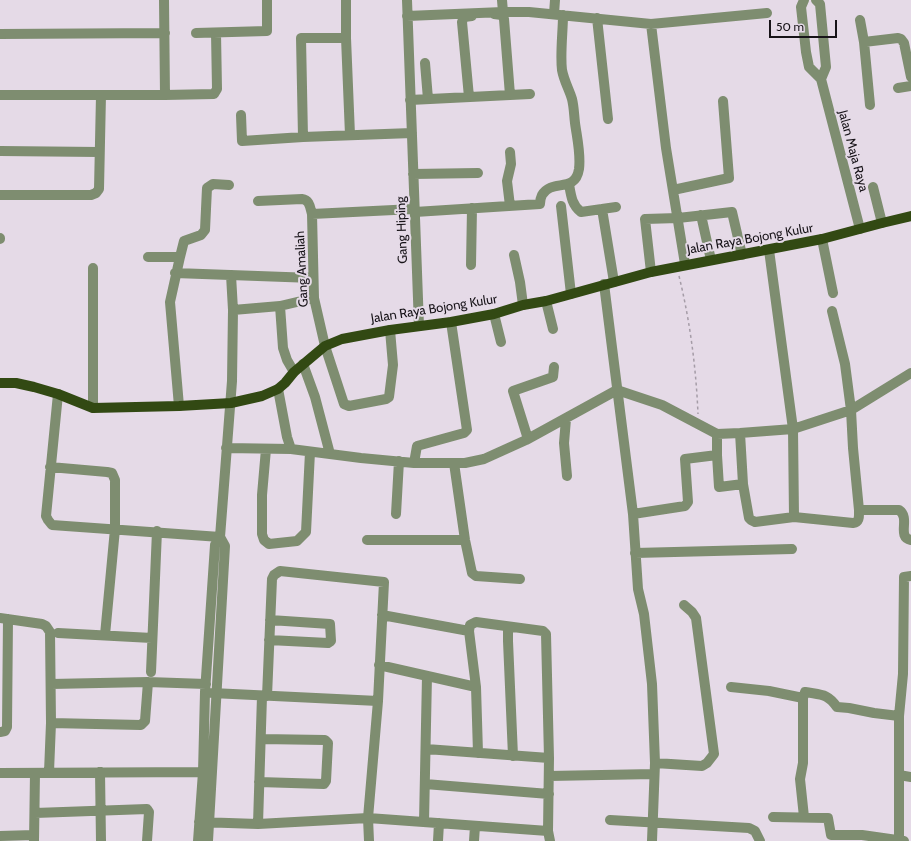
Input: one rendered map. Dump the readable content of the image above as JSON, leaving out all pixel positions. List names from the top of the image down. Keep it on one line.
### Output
{"streets":{"main road":["Jalan Raya Bojong Kulur"],"street":["Jalan Maja Raya","Gang Hiping","Gang Amaliah"]},"crossings":[["Jalan Maja Raya","Jalan Raya Bojong Kulur"],["Gang Hiping","Jalan Raya Bojong Kulur"],["Jalan Raya Bojong Kulur","Gang Amaliah"]],"scale_bar":"50 m"}
